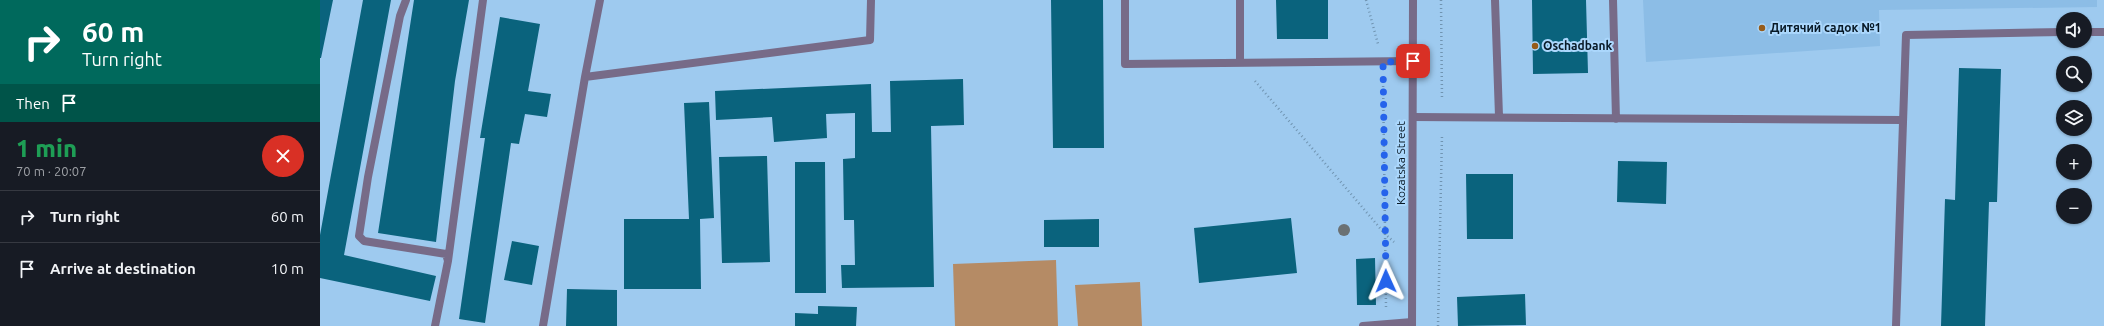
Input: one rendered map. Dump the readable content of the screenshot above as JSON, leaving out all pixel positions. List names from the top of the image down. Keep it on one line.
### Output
{"streets":{"street":["Kozatska Street"]},"places":["Дитячий садок №1","Oschadbank"],"page":{"turn":["60 m","Turn right"],"map_buttons":["+","−"],"then":"Then","heading":["1 min","70 m · 20:07"],"list":[{"name":"Turn right","value":"60 m"},{"name":"Arrive at destination","value":"10 m"}]}}
